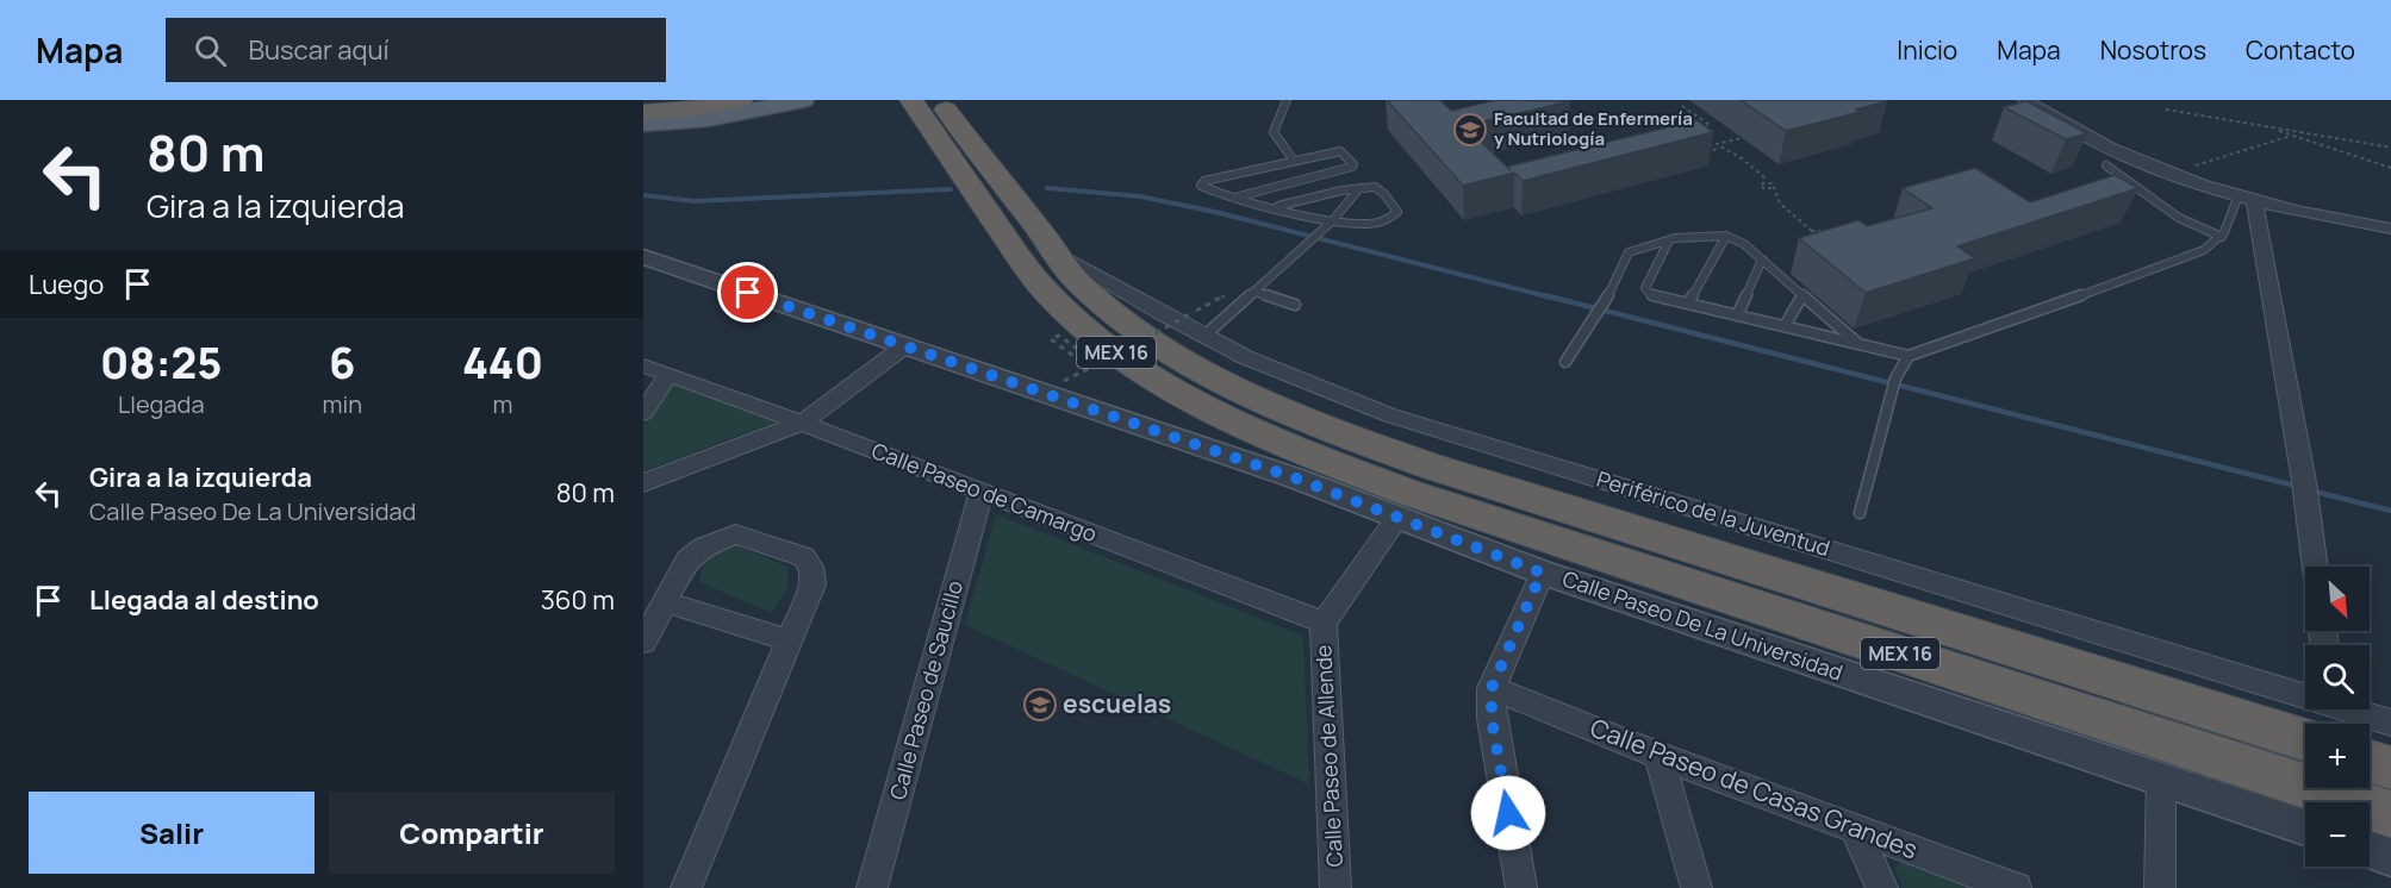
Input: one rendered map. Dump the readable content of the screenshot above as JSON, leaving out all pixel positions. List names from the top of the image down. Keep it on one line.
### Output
{"streets":{"highway":["MEX 16","Periférico de la Juventud"],"street":["Calle Paseo de Camargo","Calle Paseo De La Universidad","Calle Paseo de Saucillo","Calle Paseo de Allende","Calle Paseo de Casas Grandes"]},"crossings":[["MEX 16","Periférico de la Juventud"],["MEX 16","Calle Paseo De La Universidad"],["MEX 16","Calle Paseo de Allende"],["Calle Paseo de Camargo","Calle Paseo de Saucillo"],["Calle Paseo de Camargo","Calle Paseo de Allende"],["Periférico de la Juventud","Calle Paseo De La Universidad"],["Periférico de la Juventud","Calle Paseo de Allende"],["Calle Paseo De La Universidad","Calle Paseo de Allende"]],"places":{"school or university":["Facultad de Enfermería y Nutriología","escuelas"]},"north":"bottom right","page":{"header":"Mapa","search":"Buscar aquí","nav":["Inicio","Mapa","Nosotros","Contacto"],"turn":["80 m","Gira a la izquierda"],"then":"Luego","eta":["08:25","Llegada","6","min","440","m"],"list":[{"name":"Gira a la izquierda","note":"Calle Paseo De La Universidad","value":"80 m"},{"name":"Llegada al destino","value":"360 m"}],"map_buttons":["+","−"],"buttons":["Salir","Compartir"]}}
